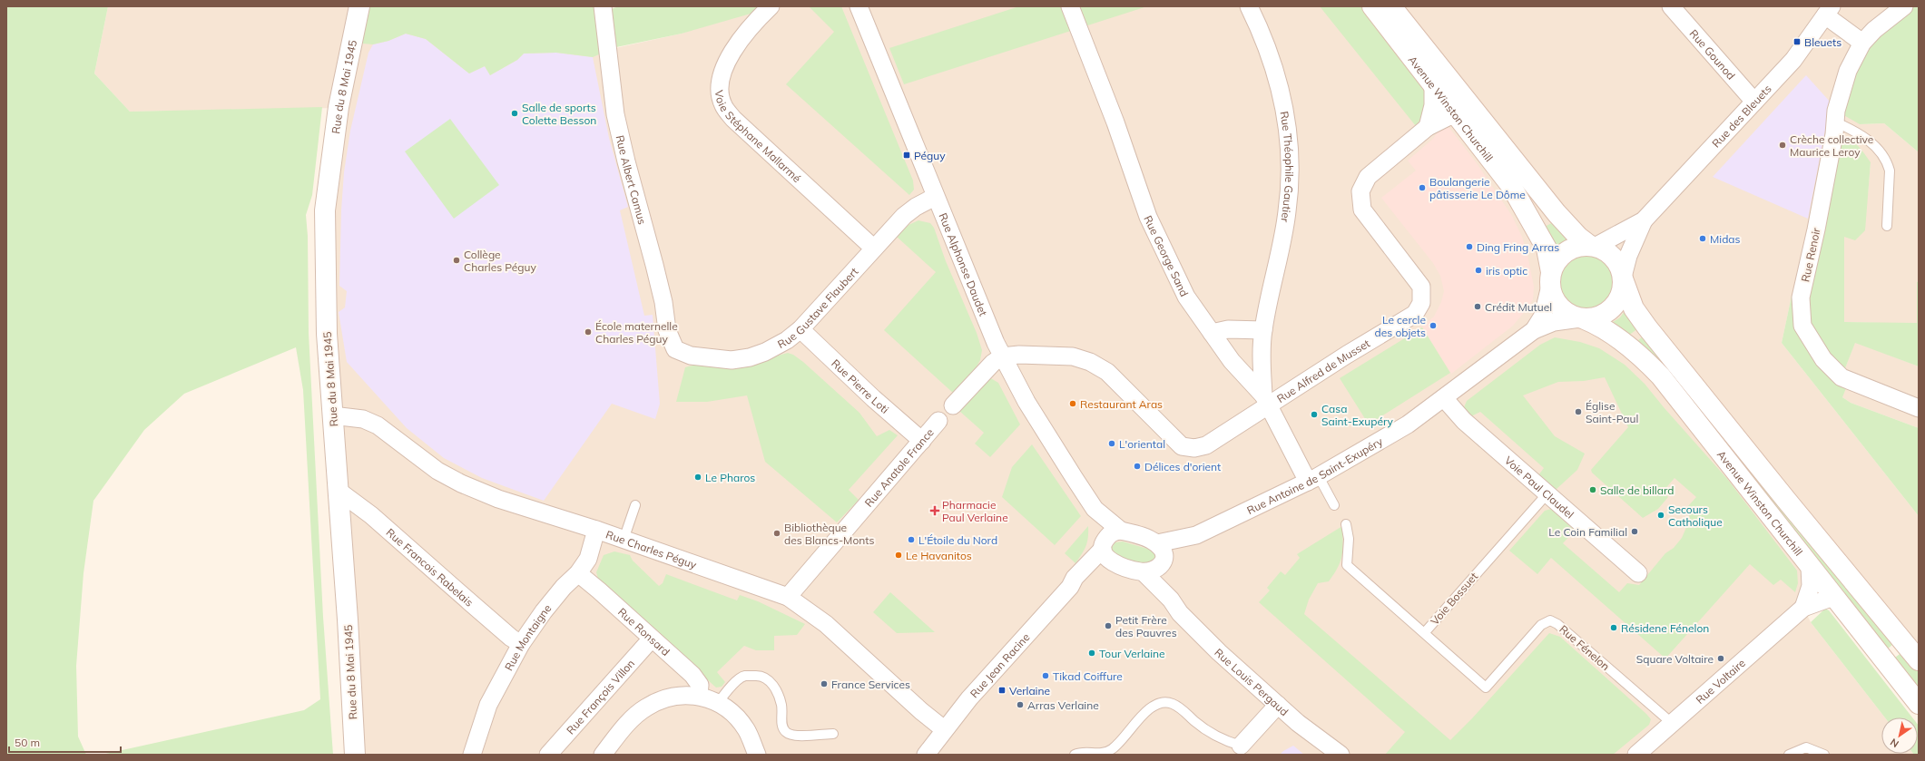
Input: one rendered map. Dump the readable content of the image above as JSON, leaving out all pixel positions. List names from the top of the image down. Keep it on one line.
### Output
{"streets":{"main road":["Rue du 8 Mai 1945","Avenue Winston Churchill"],"street":["Rue Gounod","Rue des Bleuets","Voie Stéphane Mallarmé","Rue Théophile Gautier","Rue Albert Camus","Rue Renoir","Rue George Sand","Rue Alphonse Daudet","Rue Gustave Flaubert","Rue Alfred de Musset","Rue Pierre Loti","Rue Anatole France","Rue Antoine de Saint-Exupéry","Voie Paul Claudel","Rue Charles Péguy","Rue Francois Rabelais","Rue Ronsard","Rue Montaigne","Rue Jean Racine","Rue Louis Pergaud","Rue Voltaire","Rue François Villon"],"lane":["Voie Bossuet","Rue Fénelon"]},"crossings":[["Rue Gounod","Rue des Bleuets"],["Rue du 8 Mai 1945","Rue Charles Péguy"],["Rue du 8 Mai 1945","Rue Francois Rabelais"],["Avenue Winston Churchill","Rue des Bleuets"],["Avenue Winston Churchill","Rue Alfred de Musset"],["Avenue Winston Churchill","Rue Voltaire"],["Voie Stéphane Mallarmé","Rue Gustave Flaubert"],["Rue Théophile Gautier","Rue George Sand"],["Rue Théophile Gautier","Rue Alfred de Musset"],["Rue Albert Camus","Rue Gustave Flaubert"],["Rue George Sand","Rue Alfred de Musset"],["Rue George Sand","Rue Antoine de Saint-Exupéry"],["Rue Alphonse Daudet","Rue Gustave Flaubert"],["Rue Alphonse Daudet","Rue Alfred de Musset"],["Rue Alphonse Daudet","Rue Jean Racine"],["Rue Gustave Flaubert","Rue Pierre Loti"],["Rue Pierre Loti","Rue Anatole France"],["Rue Anatole France","Rue Charles Péguy"],["Rue Antoine de Saint-Exupéry","Voie Paul Claudel"],["Rue Antoine de Saint-Exupéry","Rue Louis Pergaud"],["Voie Paul Claudel","Voie Bossuet"],["Rue Charles Péguy","Rue Montaigne"],["Rue Charles Péguy","Rue Jean Racine"],["Rue Francois Rabelais","Rue Montaigne"],["Voie Bossuet","Rue Fénelon"],["Rue Ronsard","Rue Montaigne"],["Rue Ronsard","Rue François Villon"],["Rue Fénelon","Rue Voltaire"]],"places":{"transit":["Bleuets","Péguy","Verlaine"],"other":["Salle de sports Colette Besson","Crèche collective Maurice Leroy","Boulangerie pâtisserie Le Dôme","Midas","Ding Fring Arras","Collège Charles Péguy","iris optic","Crédit Mutuel","Le cercle des objets","École maternelle Charles Péguy","Restaurant Aras","Église Saint-Paul","Casa Saint-Exupéry","L'oriental","Délices d'orient","Le Pharos","Salle de billard","Secours Catholique","Le Coin Familial","Bibliothèque des Blancs-Monts","L'Étoile du Nord","Le Havanitos","Petit Frère des Pauvres","Résidene Fénelon","Tour Verlaine","Square Voltaire","Tikad Coiffure","France Services","Arras Verlaine"],"health":["Pharmacie Paul Verlaine"]},"scale_bar":"50 m","north":"bottom left"}
